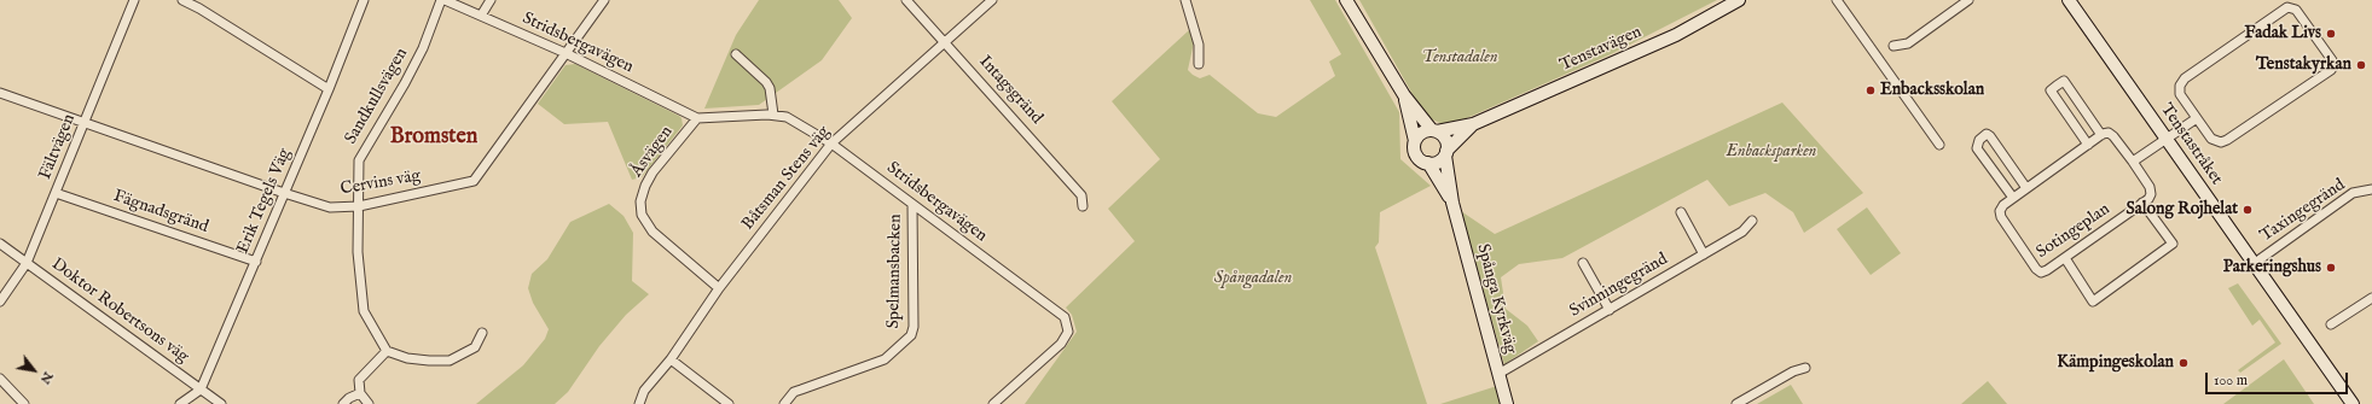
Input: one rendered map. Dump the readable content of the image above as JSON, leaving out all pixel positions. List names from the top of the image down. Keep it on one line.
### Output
{"streets":{"street":["Stridsbergavägen","Tenstavägen","Intagsgränd","Sandkullsvägen","Tenstastråket","Fältvägen","Åsvägen","Båtsman Stens väg","Cervins väg","Erik Tegels Väg","Taxingegränd","Fägnadsgränd","Sotingeplan","Spelmansbacken","Svinningegränd","Spånga Kyrkväg","Doktor Robertsons väg"]},"crossings":[["Stridsbergavägen","Sandkullsvägen"],["Stridsbergavägen","Åsvägen"],["Stridsbergavägen","Båtsman Stens väg"],["Stridsbergavägen","Cervins väg"],["Stridsbergavägen","Spelmansbacken"],["Tenstavägen","Spånga Kyrkväg"],["Intagsgränd","Båtsman Stens väg"],["Sandkullsvägen","Cervins väg"],["Tenstastråket","Taxingegränd"],["Fältvägen","Cervins väg"],["Fältvägen","Fägnadsgränd"],["Fältvägen","Doktor Robertsons väg"],["Åsvägen","Båtsman Stens väg"],["Cervins väg","Erik Tegels Väg"],["Erik Tegels Väg","Fägnadsgränd"],["Erik Tegels Väg","Doktor Robertsons väg"],["Svinningegränd","Spånga Kyrkväg"]],"districts":["Bromsten"],"parks":["Tenstadalen","Enbacksparken","Spångadalen"],"places":["Fadak Livs","Tenstakyrkan","Enbacksskolan","Salong Rojhelat","Parkeringshus","Kämpingeskolan"],"scale_bar":"100 m","north":"bottom right"}
